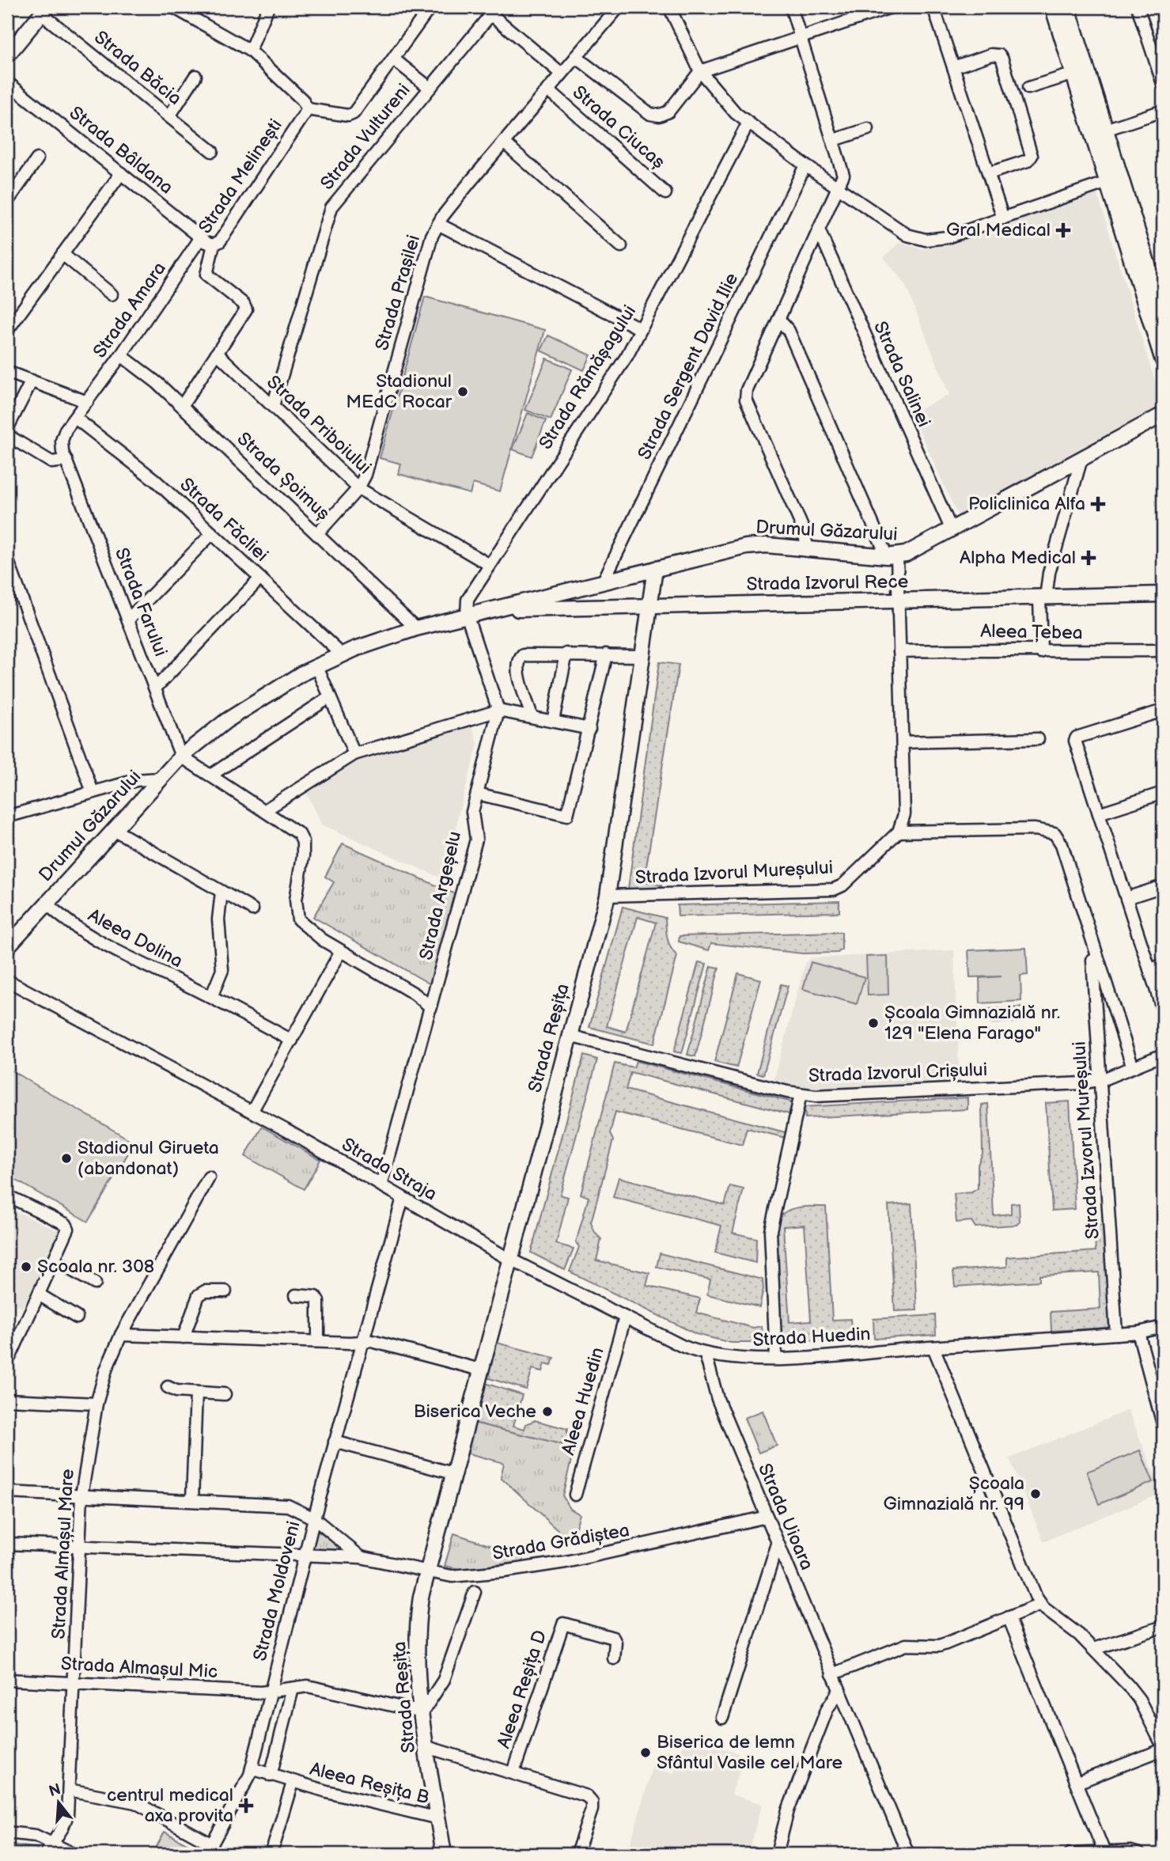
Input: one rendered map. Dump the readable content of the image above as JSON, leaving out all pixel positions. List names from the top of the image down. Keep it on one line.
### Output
{"streets":{"street":["Strada Băcia","Strada Ciucaș","Strada Vultureni","Strada Bâldana","Strada Melinești","Strada Prașilei","Strada Amara","Strada Sergent David Ilie","Strada Salinei","Strada Rămășagului","Strada Priboiului","Strada Șoimuș","Strada Făcliei","Drumul Găzarului","Strada Izvorul Rece","Strada Farului","Aleea Țebea","Strada Izvorul Mureșului","Strada Argeșelu","Aleea Dolina","Strada Reșița","Strada Izvorul Crișului","Strada Straja","Strada Huedin","Aleea Huedin","Strada Uioara","Strada Grădiștea","Strada Almașul Mare","Strada Moldoveni","Strada Almașul Mic","Aleea Reșița D","Aleea Reșița B"]},"crossings":[["Strada Ciucaș","Strada Prașilei"],["Strada Vultureni","Strada Priboiului"],["Strada Bâldana","Strada Melinești"],["Strada Bâldana","Strada Amara"],["Strada Melinești","Strada Priboiului"],["Strada Melinești","Strada Șoimuș"],["Strada Prașilei","Strada Priboiului"],["Strada Prașilei","Strada Șoimuș"],["Strada Amara","Strada Șoimuș"],["Strada Amara","Strada Farului"],["Strada Sergent David Ilie","Drumul Găzarului"],["Strada Salinei","Drumul Găzarului"],["Strada Rămășagului","Strada Priboiului"],["Strada Rămășagului","Drumul Găzarului"],["Strada Șoimuș","Drumul Găzarului"],["Strada Făcliei","Drumul Găzarului"],["Strada Făcliei","Strada Farului"],["Drumul Găzarului","Strada Izvorul Rece"],["Drumul Găzarului","Strada Farului"],["Drumul Găzarului","Aleea Dolina"],["Strada Izvorul Rece","Strada Reșița"],["Strada Izvorul Mureșului","Strada Reșița"],["Strada Izvorul Mureșului","Strada Izvorul Crișului"],["Strada Izvorul Mureșului","Strada Huedin"],["Strada Argeșelu","Strada Straja"],["Strada Reșița","Strada Izvorul Crișului"],["Strada Reșița","Strada Straja"],["Strada Reșița","Strada Huedin"],["Strada Reșița","Strada Grădiștea"],["Strada Reșița","Strada Almașul Mic"],["Strada Reșița","Aleea Reșița D"],["Strada Reșița","Aleea Reșița B"],["Strada Straja","Strada Huedin"],["Strada Straja","Strada Moldoveni"],["Strada Huedin","Aleea Huedin"],["Strada Huedin","Strada Uioara"],["Strada Uioara","Strada Grădiștea"],["Strada Grădiștea","Strada Almașul Mare"],["Strada Grădiștea","Strada Moldoveni"],["Strada Almașul Mare","Strada Moldoveni"],["Strada Almașul Mare","Strada Almașul Mic"],["Strada Moldoveni","Strada Almașul Mic"],["Strada Moldoveni","Aleea Reșița B"]],"places":{"health":["Gral Medical","Policlinica Alfa","Alpha Medical","centrul medical axa provita"],"other":["Stadionul MEdC Rocar","Școala Gimnazială nr. 129 \"Elena Farago\"","Stadionul Girueta (abandonat)","Școala nr. 308","Biserica Veche","Școala Gimnazială nr. 99","Biserica de lemn Sfântul Vasile cel Mare"]},"north":"top"}
